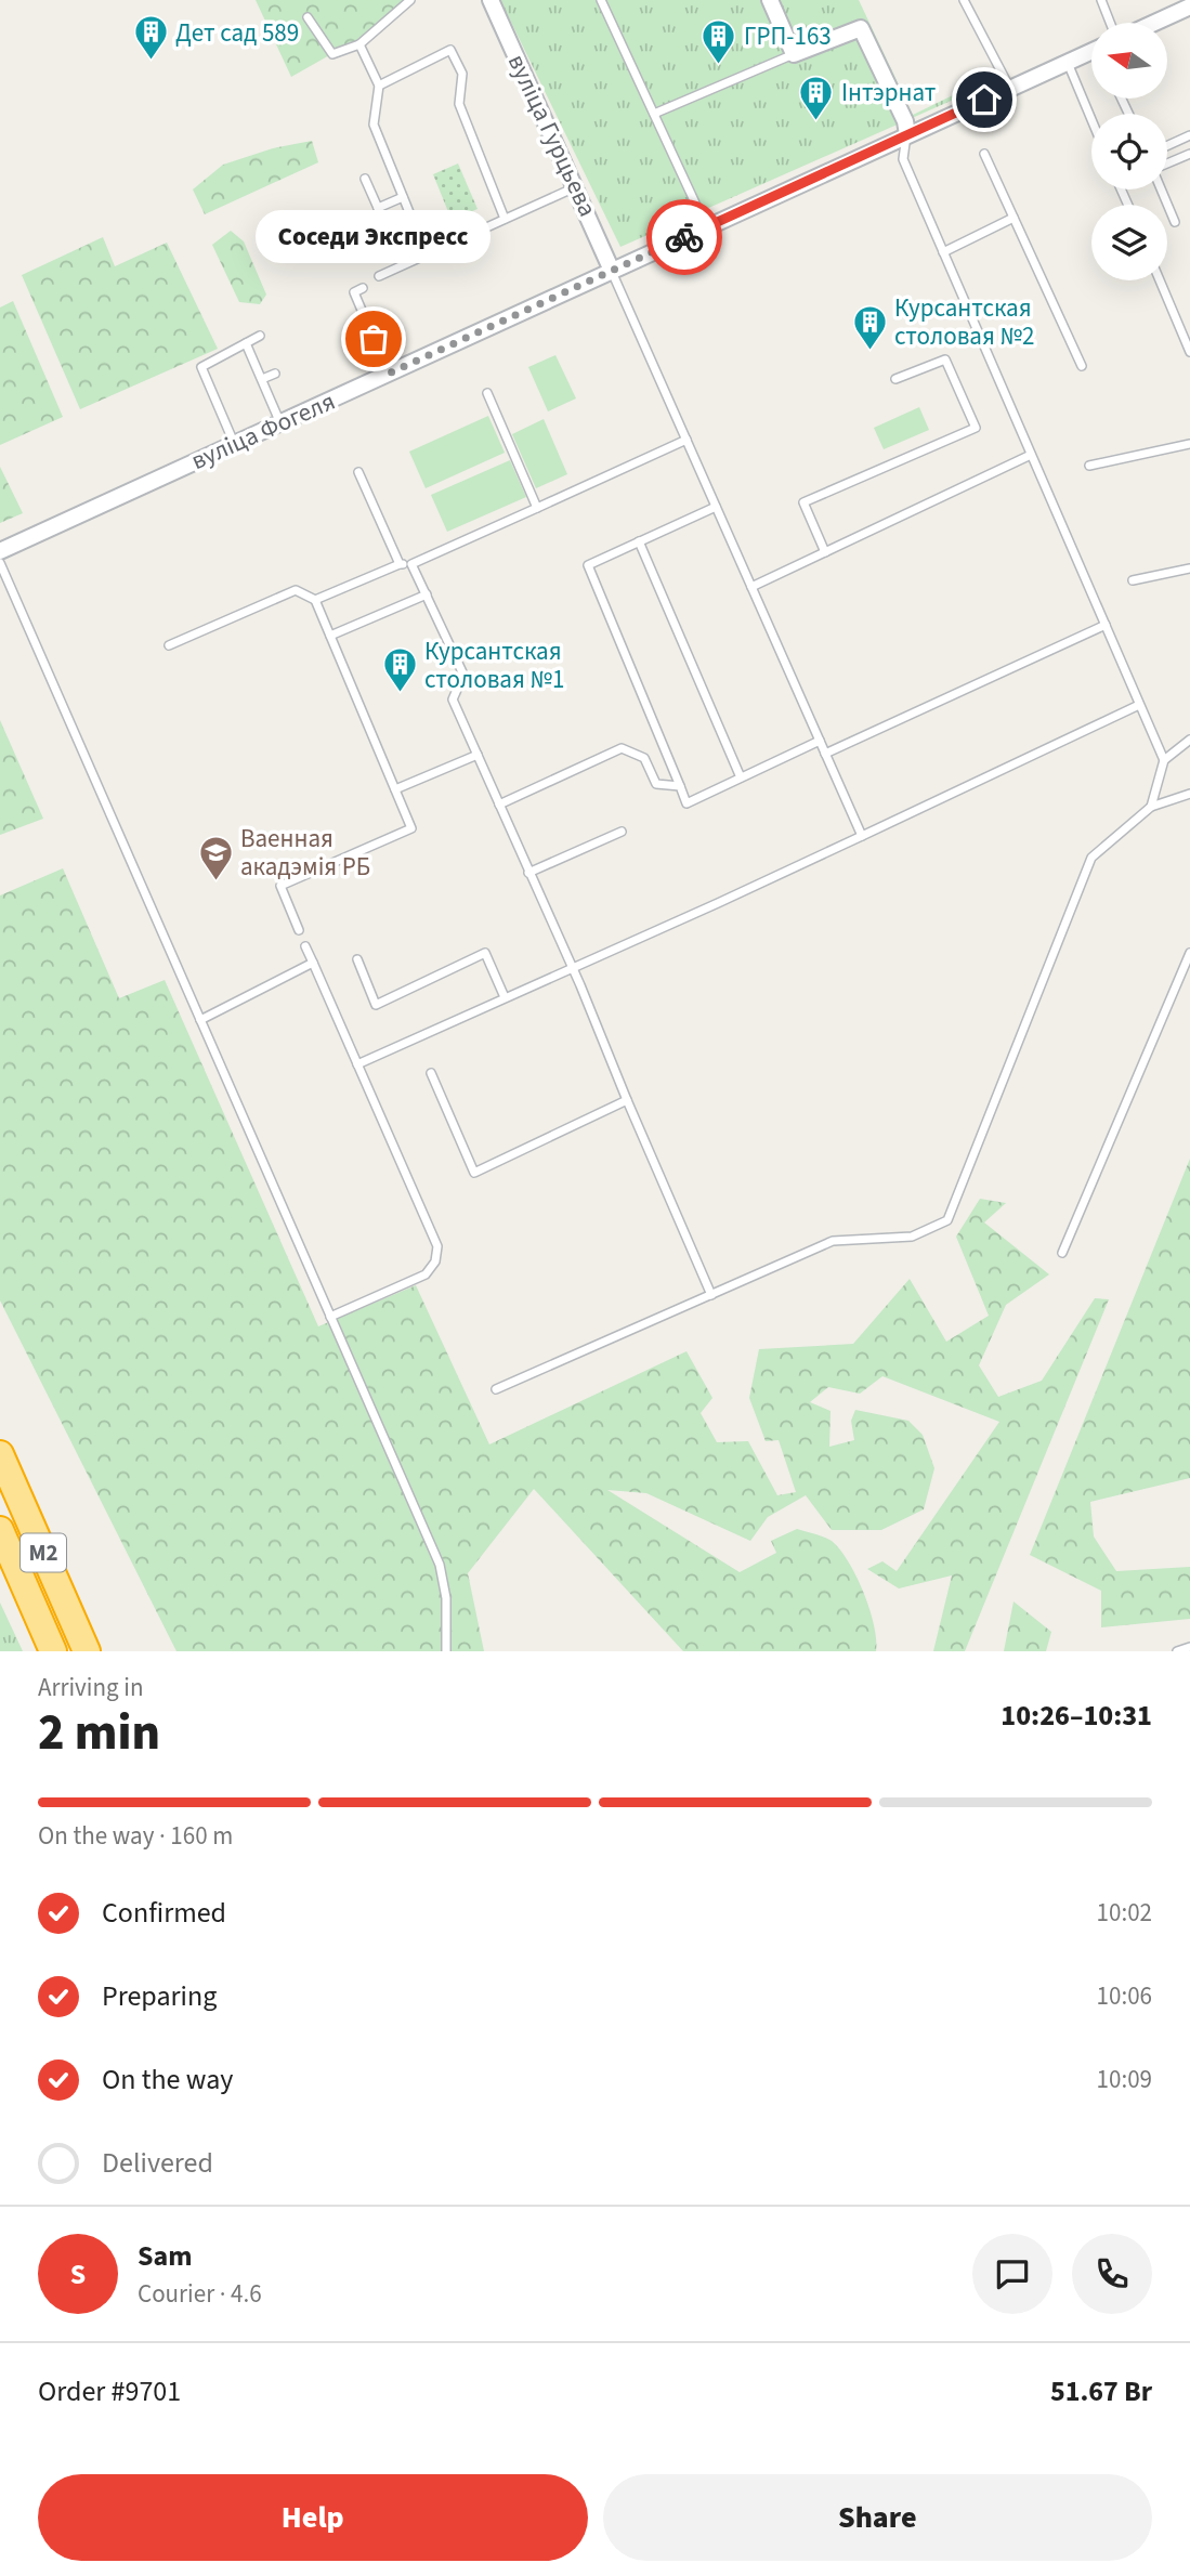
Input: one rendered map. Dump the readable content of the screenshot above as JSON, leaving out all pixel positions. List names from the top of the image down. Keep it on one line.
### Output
{"streets":{"highway":["М2"],"street":["вуліца Гурцьева","вуліца Фогеля"]},"crossings":[["вуліца Гурцьева","вуліца Фогеля"]],"places":{"building":["Дет сад 589","ГРП-163","Інтэрнат","Курсантская столовая №2","Курсантская столовая №1"],"other":["Соседи Экспресс"],"school or university":["Ваенная акадэмія РБ"]},"north":"left","page":{"bubble":"Соседи Экспресс","heading":["2 min","Arriving in","10:26–10:31"],"panel":["Sam","Courier · 4.6","Order #9701","51.67 Br"],"bar":"On the way · 160 m","list":[["Confirmed","10:02"],["Preparing","10:06"],["On the way","10:09"],"Delivered"],"round":"S","buttons":["Help","Share"]}}
